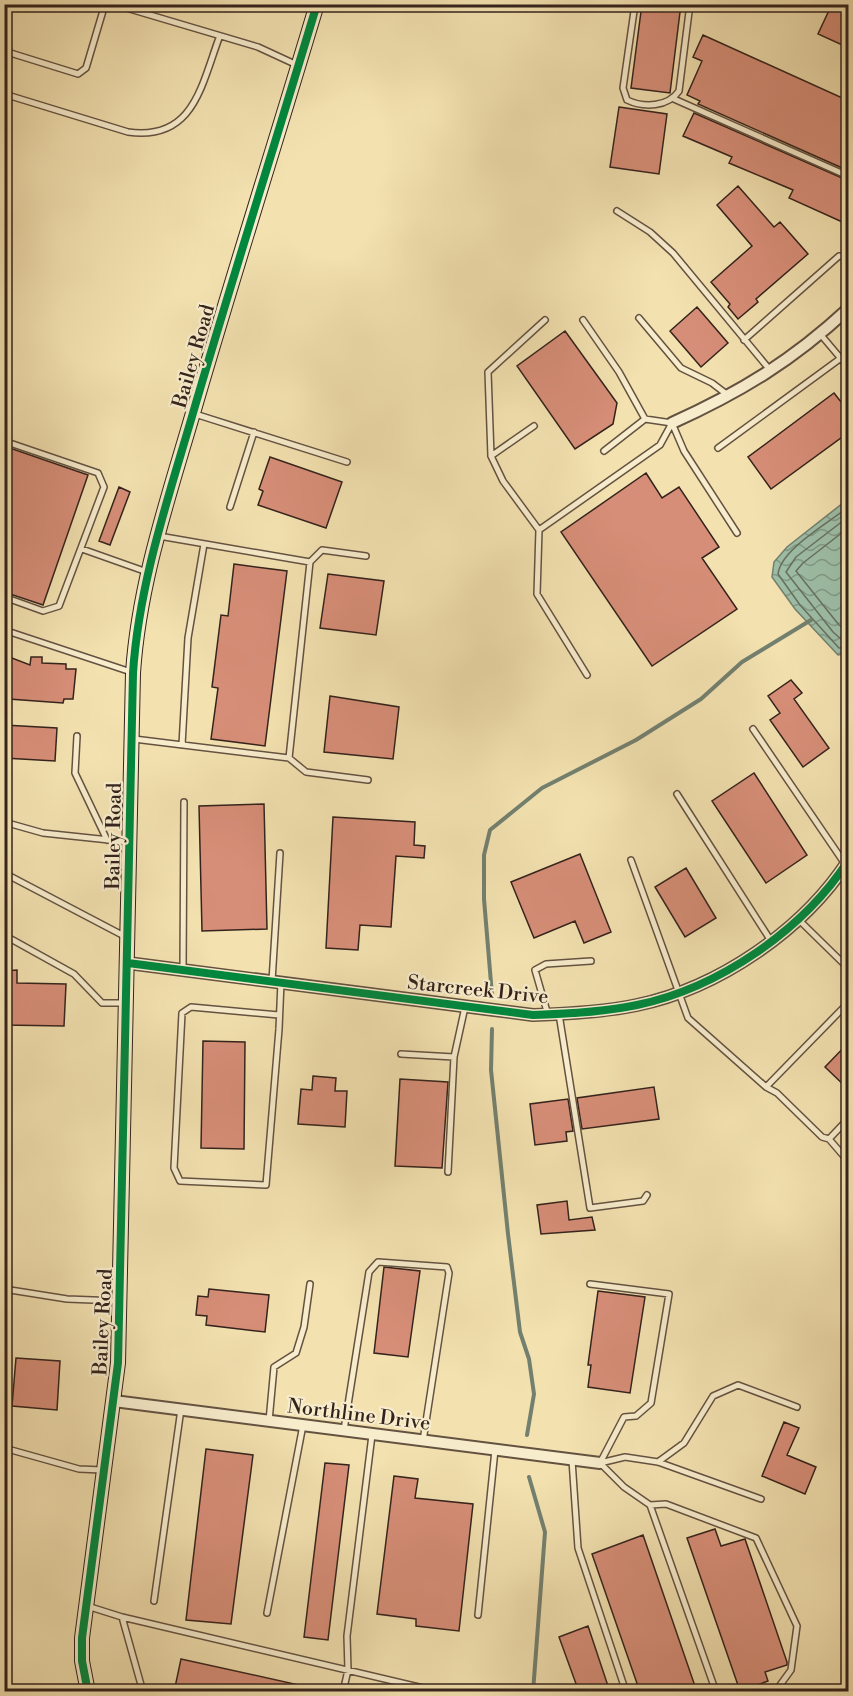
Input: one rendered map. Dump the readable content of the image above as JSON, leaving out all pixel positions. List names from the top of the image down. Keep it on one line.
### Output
{"streets":{"street":["Bailey Road","Starcreek Drive","Northline Drive"]},"crossings":[["Bailey Road","Starcreek Drive"],["Bailey Road","Northline Drive"]]}
